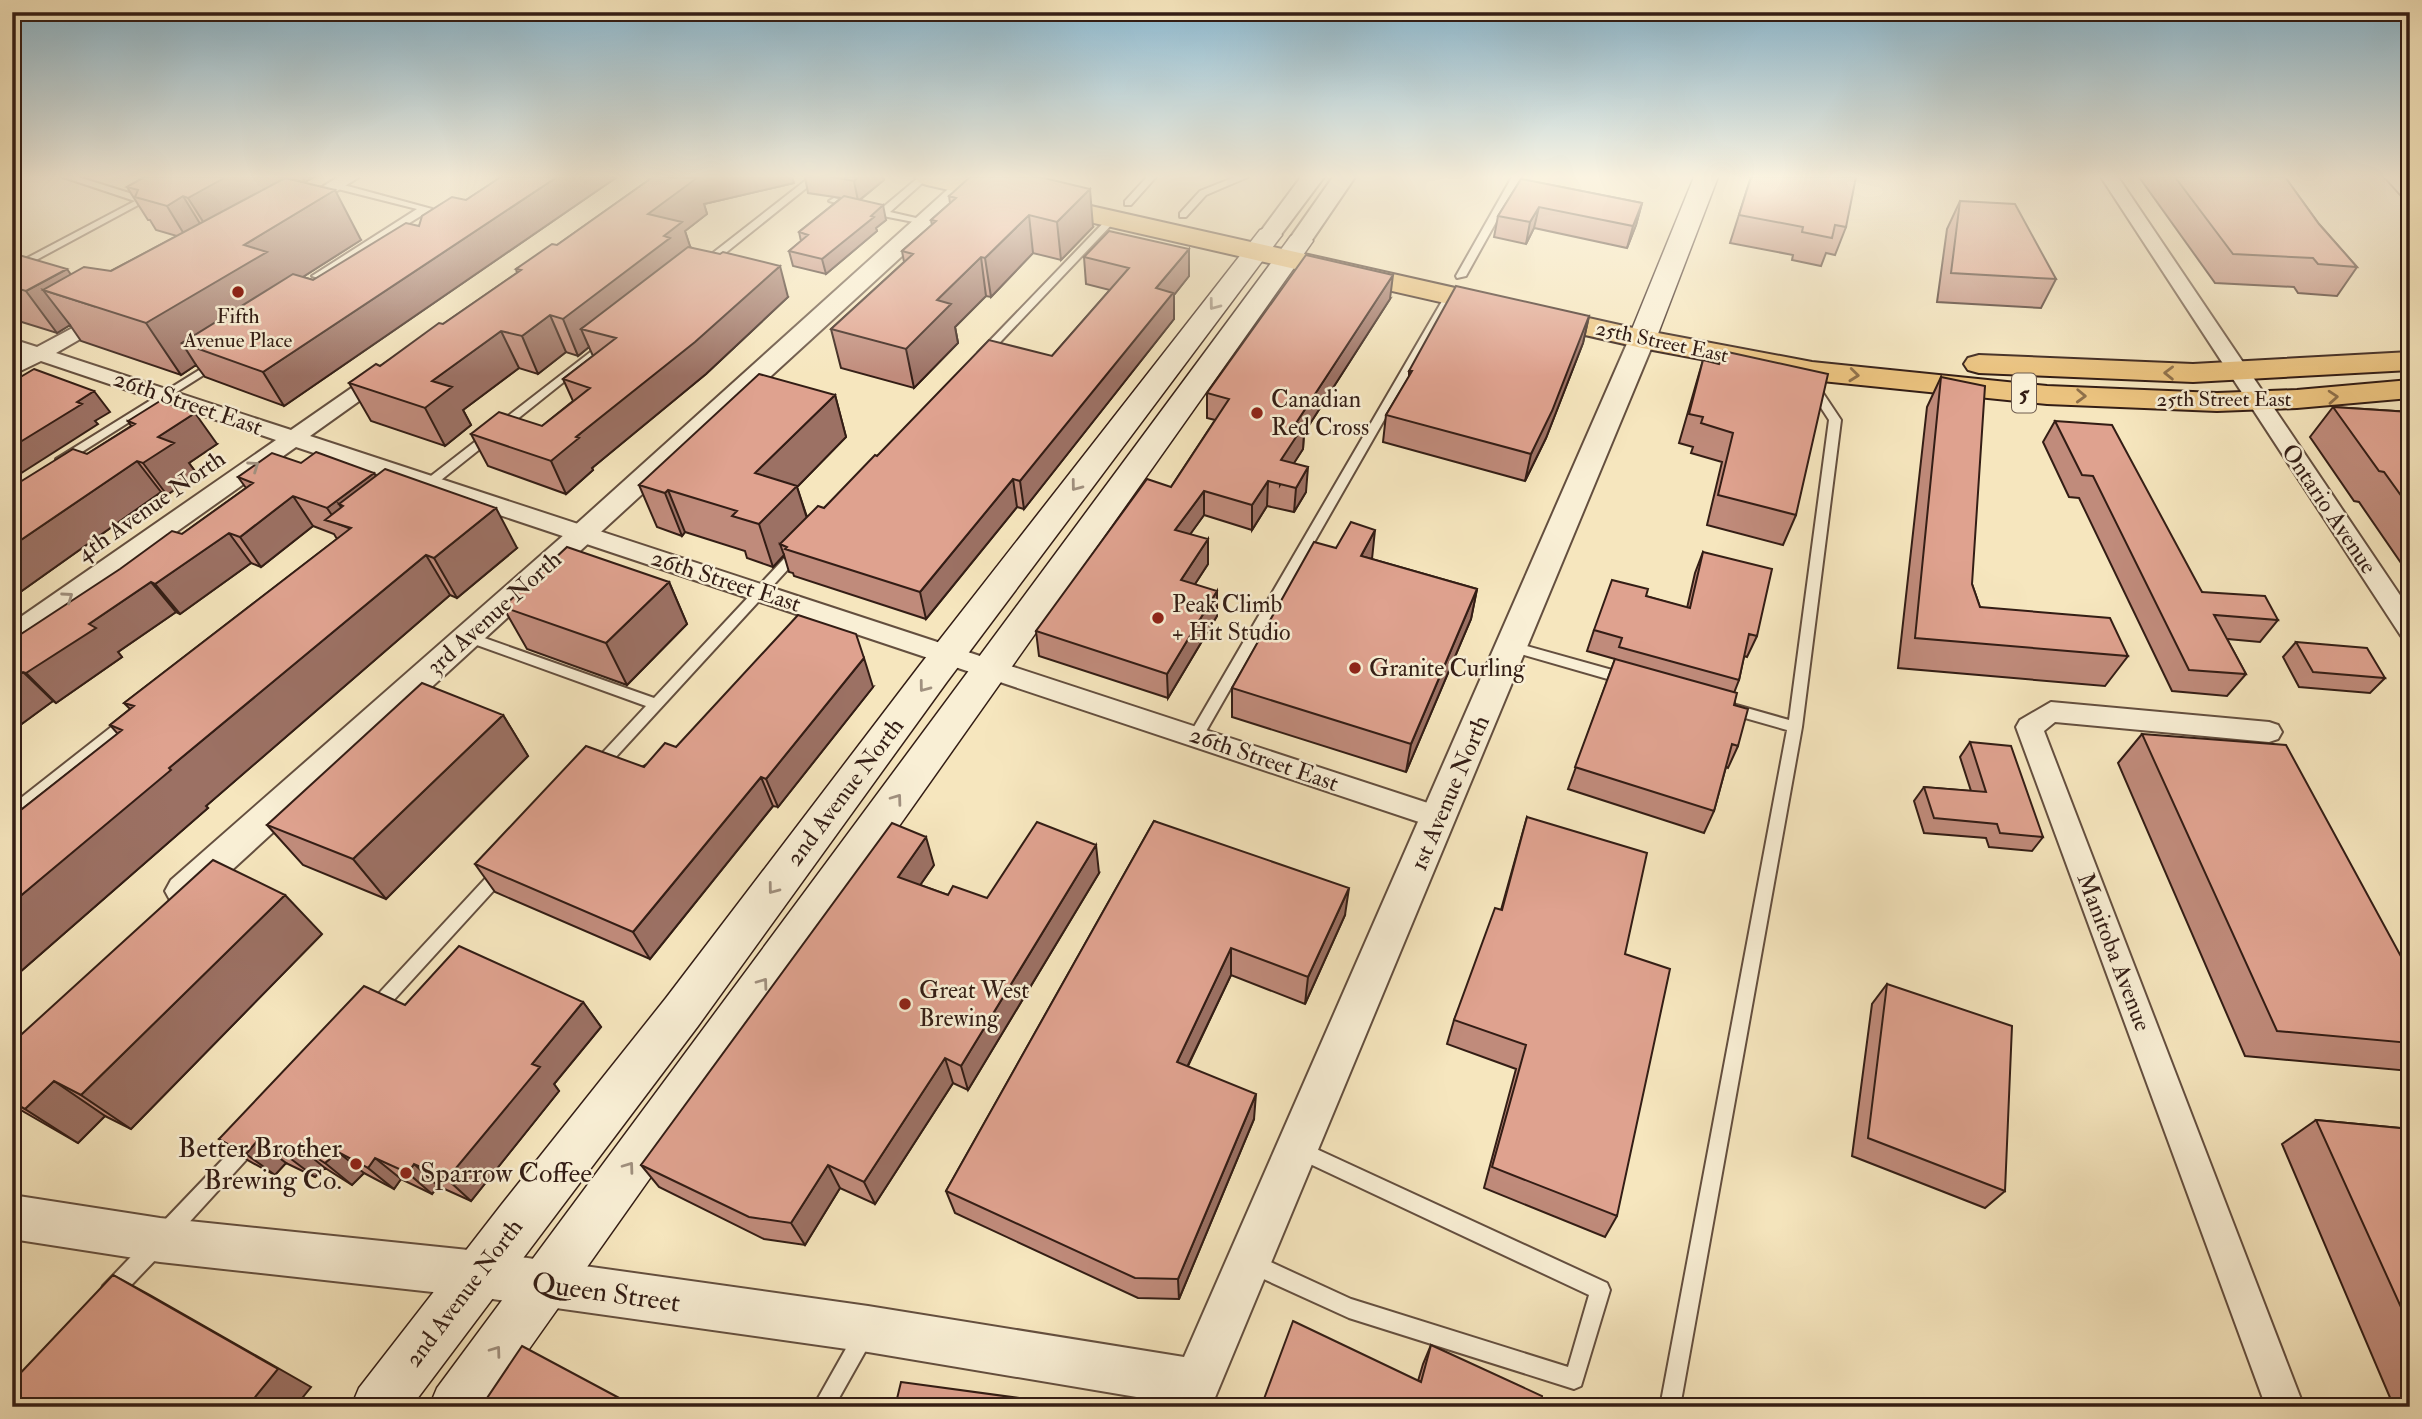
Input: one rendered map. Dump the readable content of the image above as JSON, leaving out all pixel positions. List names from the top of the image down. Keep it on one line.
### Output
{"streets":{"main road":["25th Street East","5","2nd Avenue North","1st Avenue North"],"street":["26th Street East","4th Avenue North","Ontario Avenue","3rd Avenue North","Manitoba Avenue","Queen Street"]},"crossings":[["25th Street East","Ontario Avenue"],["25th Street East","2nd Avenue North"],["25th Street East","1st Avenue North"],["26th Street East","4th Avenue North"],["26th Street East","3rd Avenue North"],["26th Street East","2nd Avenue North"],["26th Street East","1st Avenue North"],["2nd Avenue North","Queen Street"],["1st Avenue North","Queen Street"]],"places":["Fifth Avenue Place","Canadian Red Cross","Peak Climb + Hit Studio","Granite Curling","Great West Brewing","Better Brother Brewing Co.","Sparrow Coffee"]}
